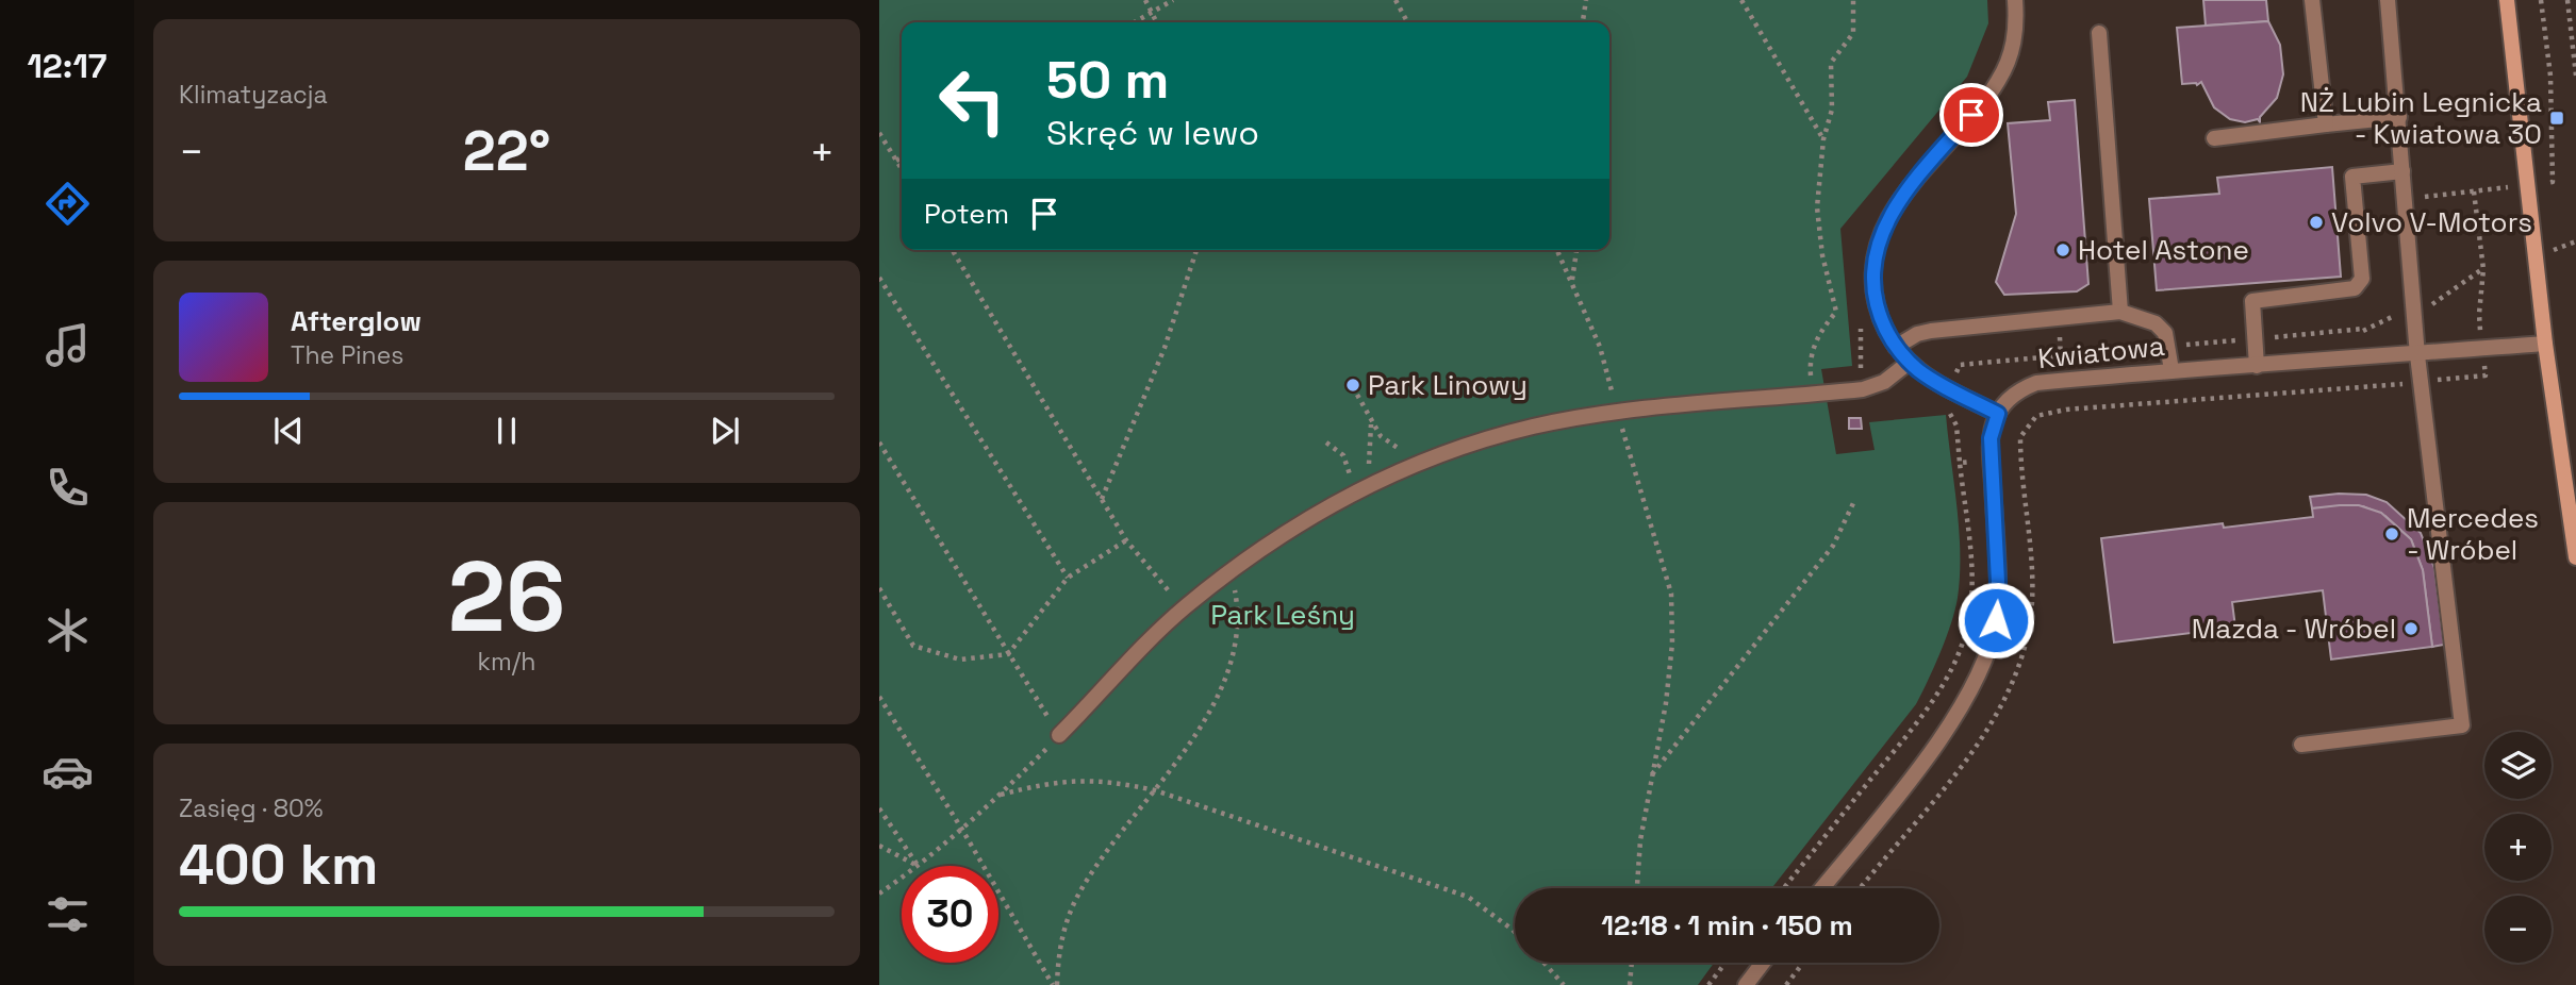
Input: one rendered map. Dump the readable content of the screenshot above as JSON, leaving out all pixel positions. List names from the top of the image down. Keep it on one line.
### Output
{"streets":{"street":["Kwiatowa"]},"parks":["Park Leśny"],"places":{"transit":["NŻ Lubin Legnicka - Kwiatowa 30"],"other":["Volvo V-Motors","Hotel Astone","Park Linowy","Mercedes - Wróbel","Mazda - Wróbel"]},"page":{"tabs":"12:17","tile":["Klimatyzacja",["26","km/h"],["Zasięg · 80%","400 km"]],"turn":["50 m","Skręć w lewo"],"heat":["−","22°","+"],"then":"Potem","song":["Afterglow","The Pines"],"map_buttons":["+","−"],"limit":"30","trip":"12:18 · 1 min · 150 m"}}
